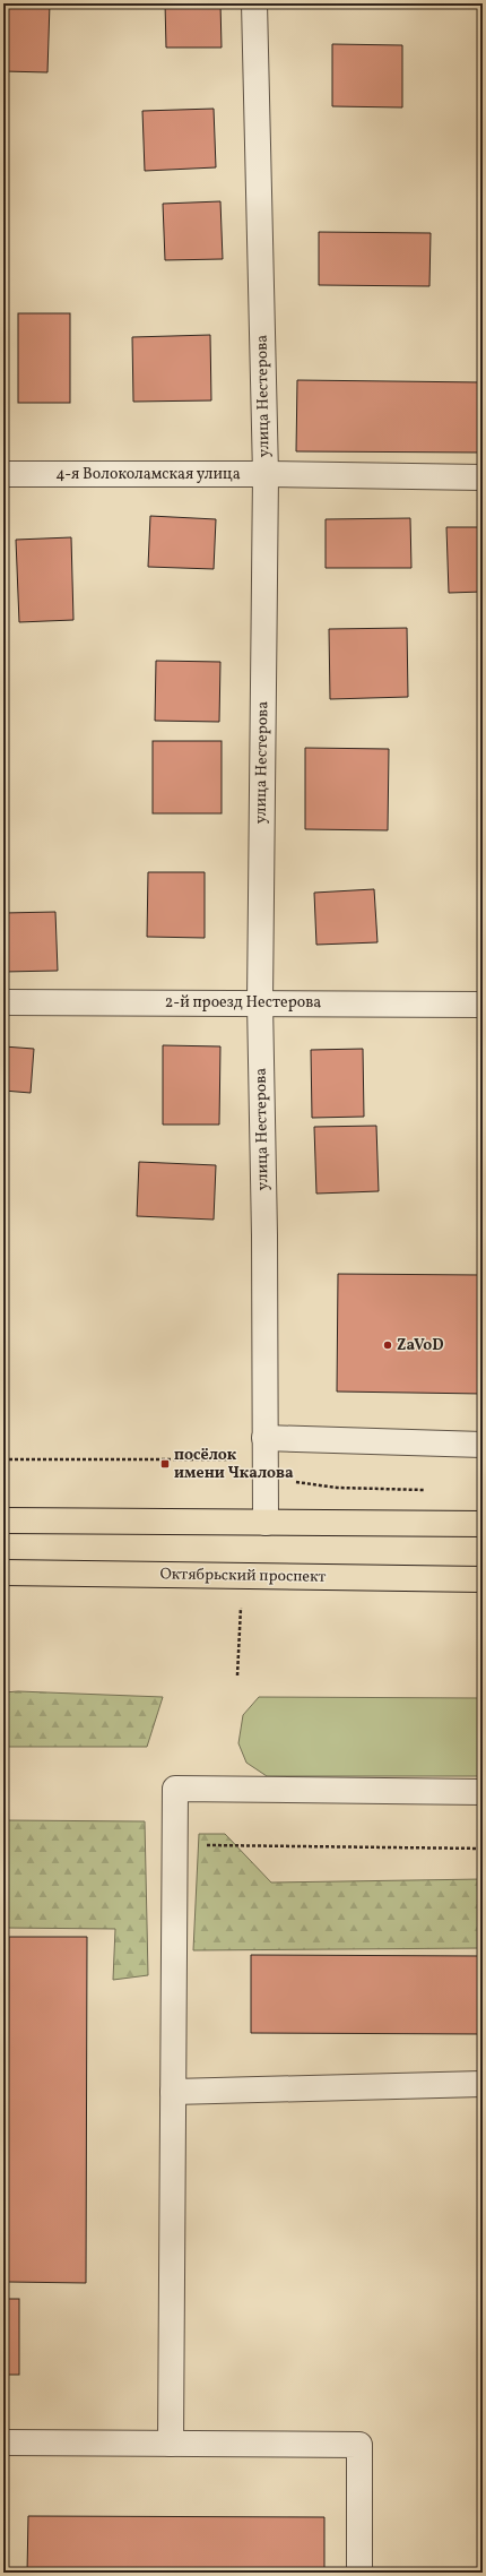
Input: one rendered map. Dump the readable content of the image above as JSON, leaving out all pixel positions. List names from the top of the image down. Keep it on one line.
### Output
{"streets":{"main road":["Октябрьский проспект"],"street":["улица Нестерова","4-я Волоколамская улица","2-й проезд Нестерова"]},"crossings":[["улица Нестерова","4-я Волоколамская улица"],["улица Нестерова","2-й проезд Нестерова"]],"places":{"other":["ZaVoD"],"transit":["посёлок имени Чкалова"]}}
